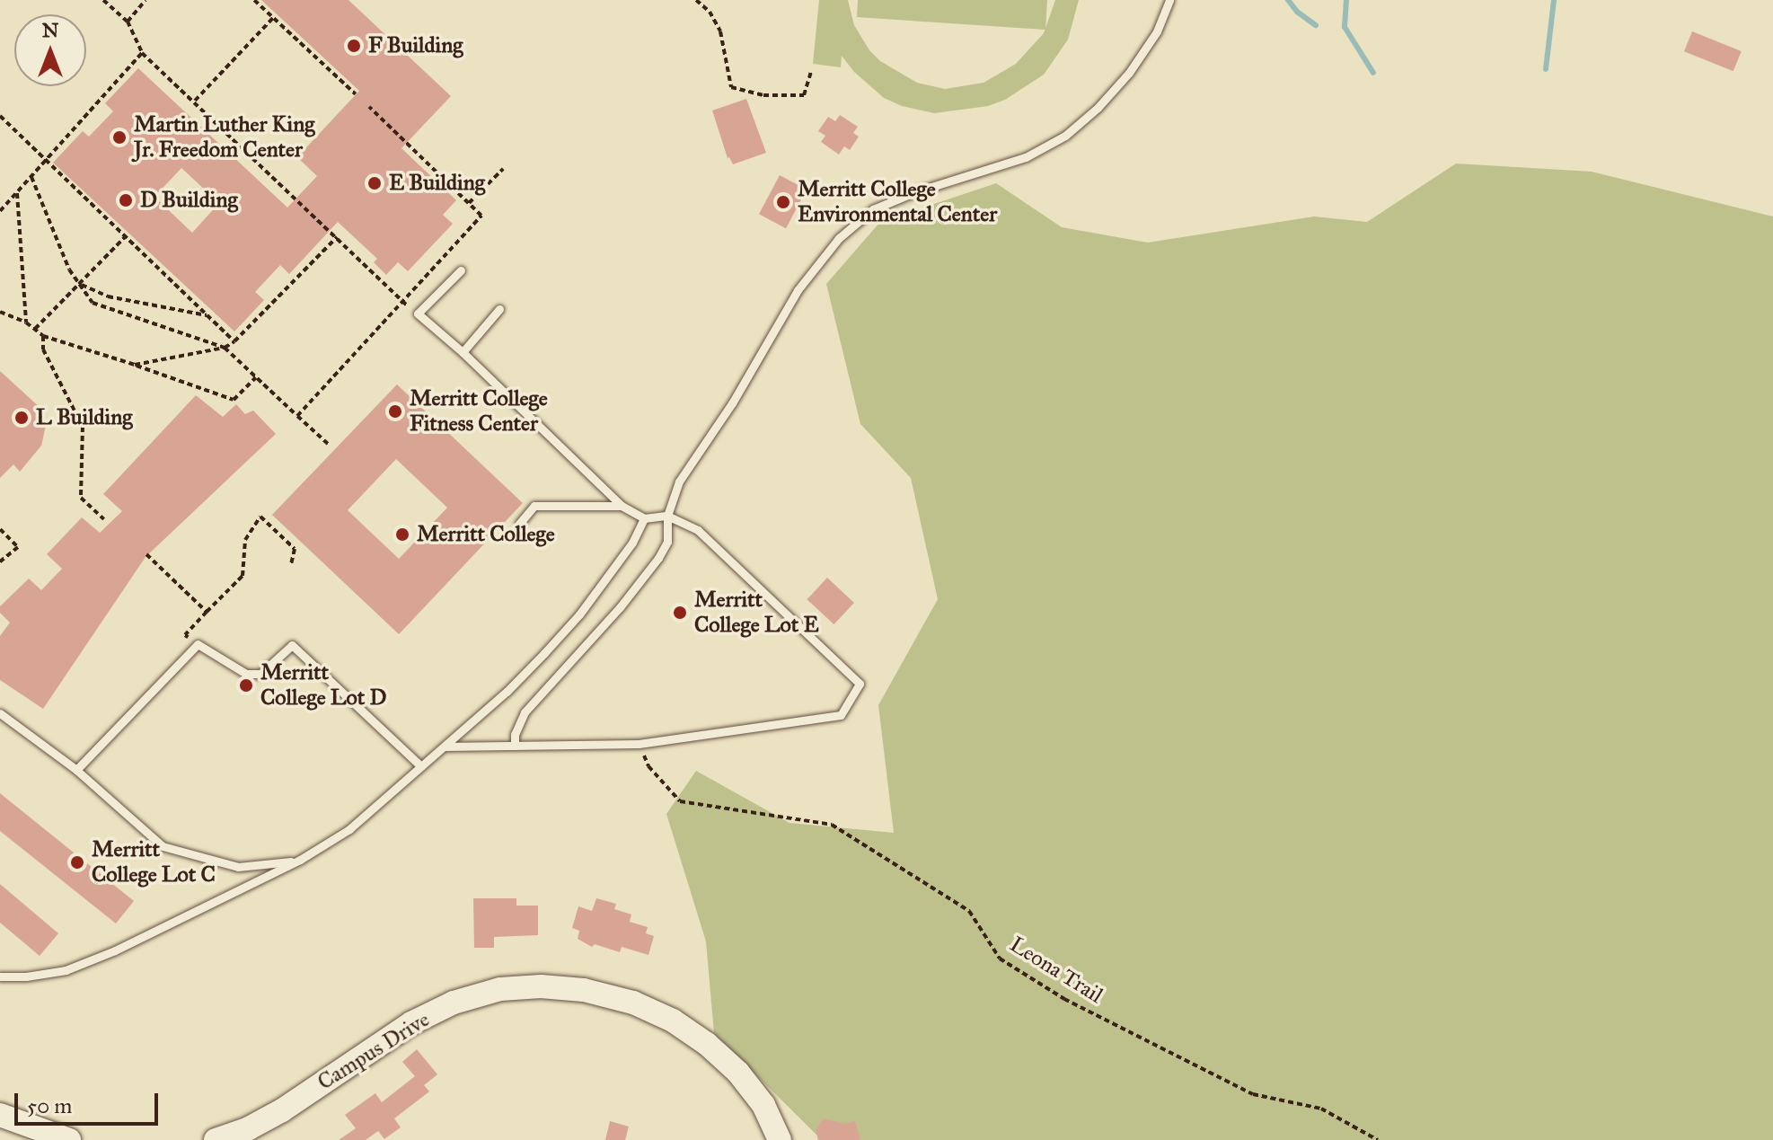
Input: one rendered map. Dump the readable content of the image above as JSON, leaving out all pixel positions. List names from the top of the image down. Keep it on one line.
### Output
{"streets":{"street":["Campus Drive"],"path":["Leona Trail"]},"places":["F Building","Martin Luther King Jr. Freedom Center","E Building","D Building","Merritt College Environmental Center","Merritt College Fitness Center","L Building","Merritt College","Merritt College Lot E","Merritt College Lot D","Merritt College Lot C"],"scale_bar":"50 m","north":"top"}
